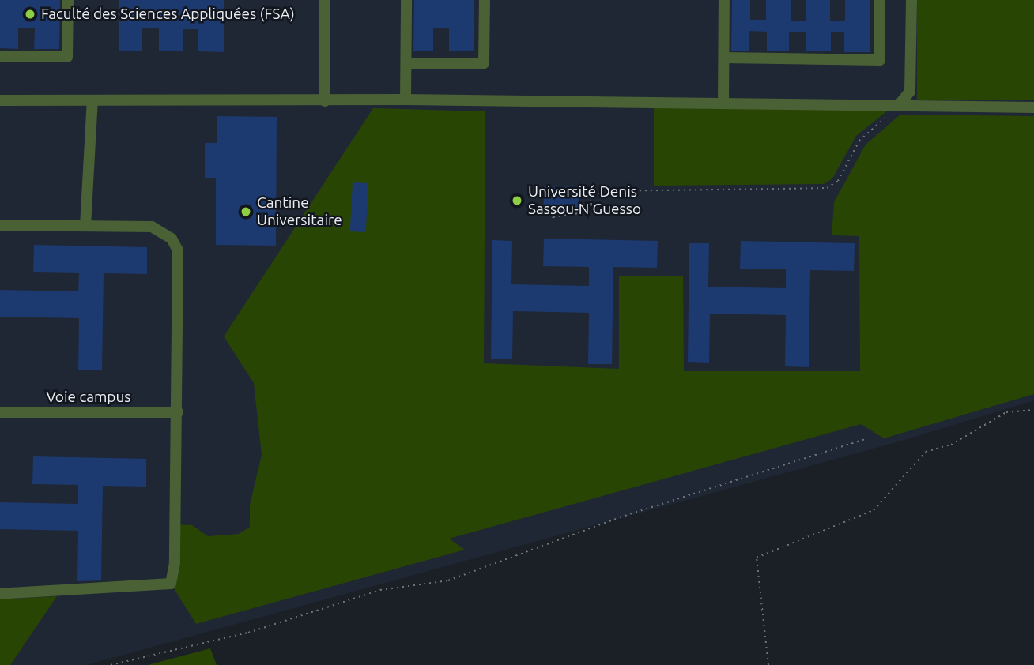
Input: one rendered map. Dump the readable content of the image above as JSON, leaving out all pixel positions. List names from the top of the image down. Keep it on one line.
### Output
{"streets":{"street":["Voie campus"]},"places":["Faculté des Sciences Appliquées (FSA)","Université Denis Sassou-N'Guesso","Cantine Universitaire"]}
